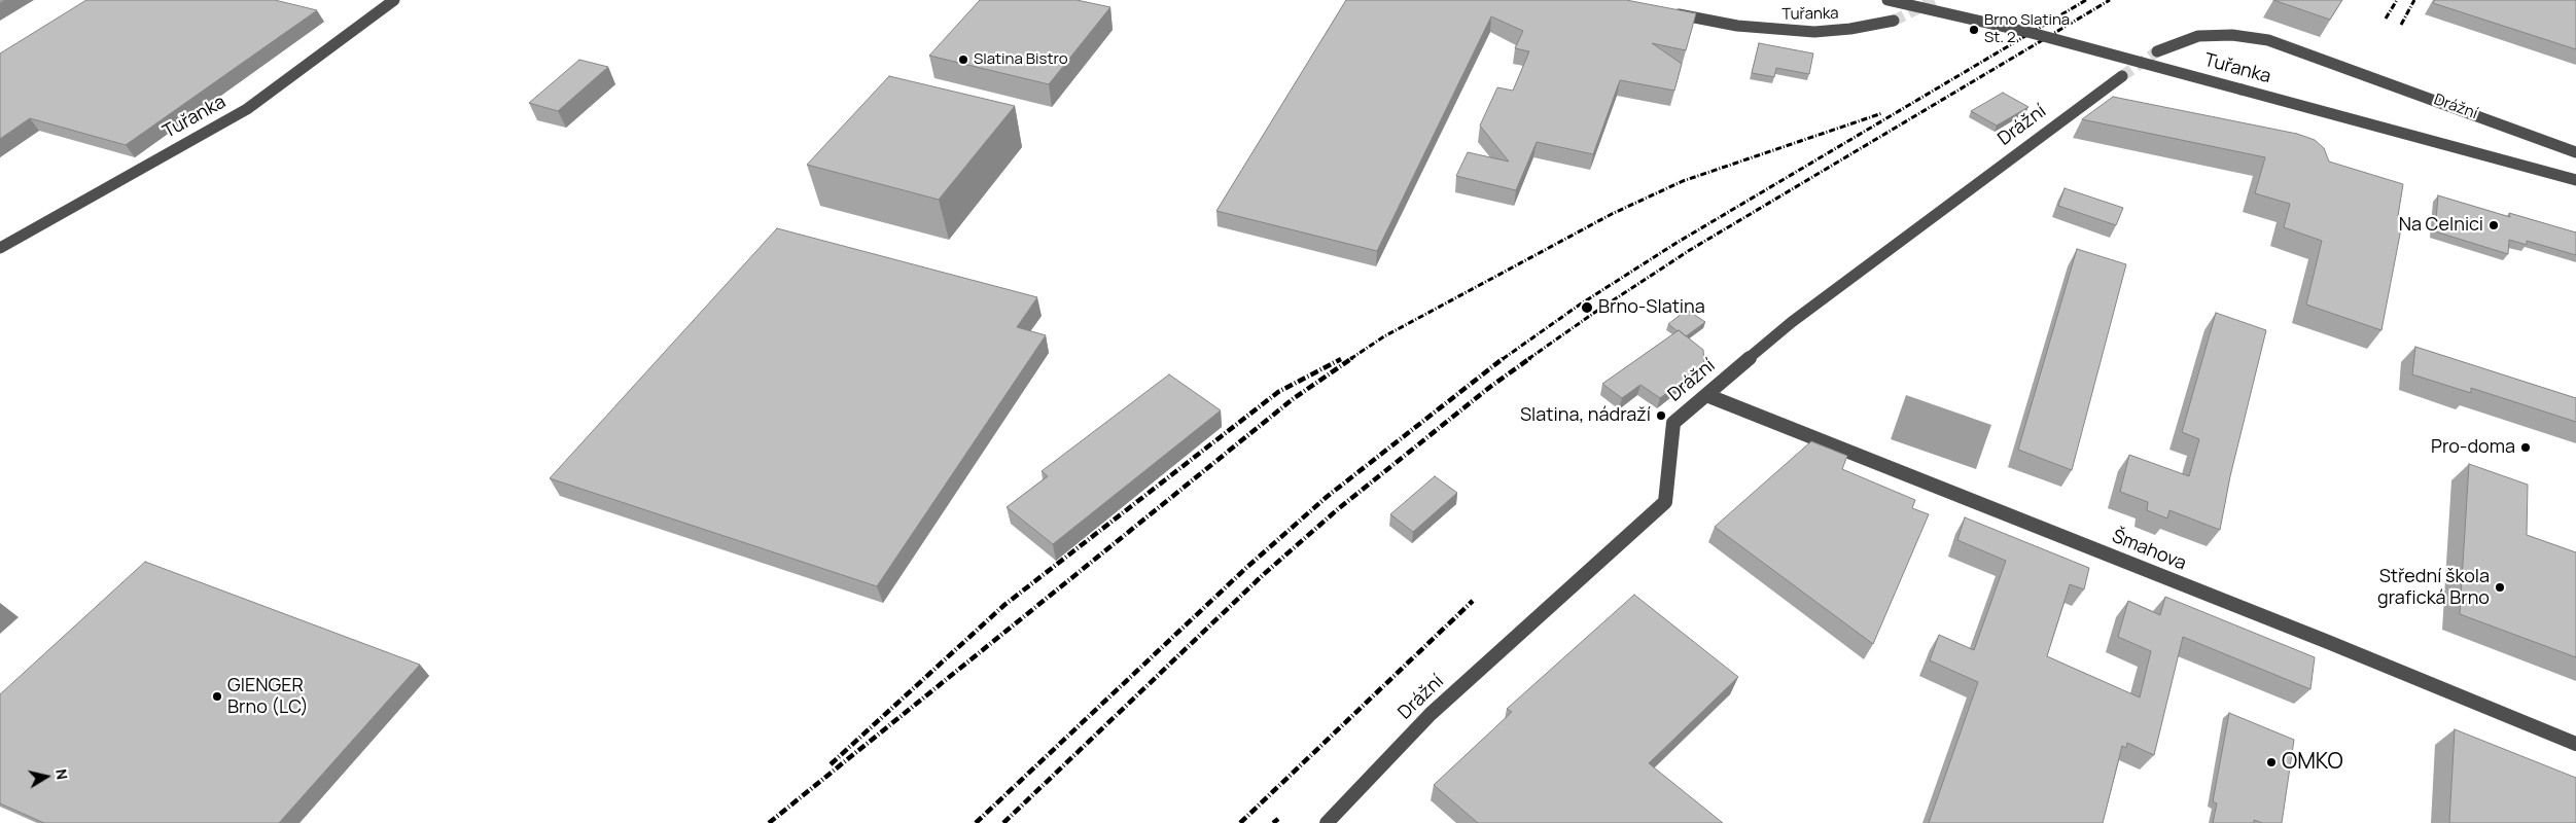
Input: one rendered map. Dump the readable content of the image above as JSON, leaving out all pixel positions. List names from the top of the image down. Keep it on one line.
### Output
{"streets":{"street":["Tuřanka","Drážní","Šmahova"]},"crossings":[["Drážní","Šmahova"]],"places":["Brno Slatina St. 2","Slatina Bistro","Na Celnici","Brno-Slatina","Slatina, nádraží","Pro-doma","Střední škola grafická Brno","GIENGER Brno (LC)","OMKO"],"north":"right"}
